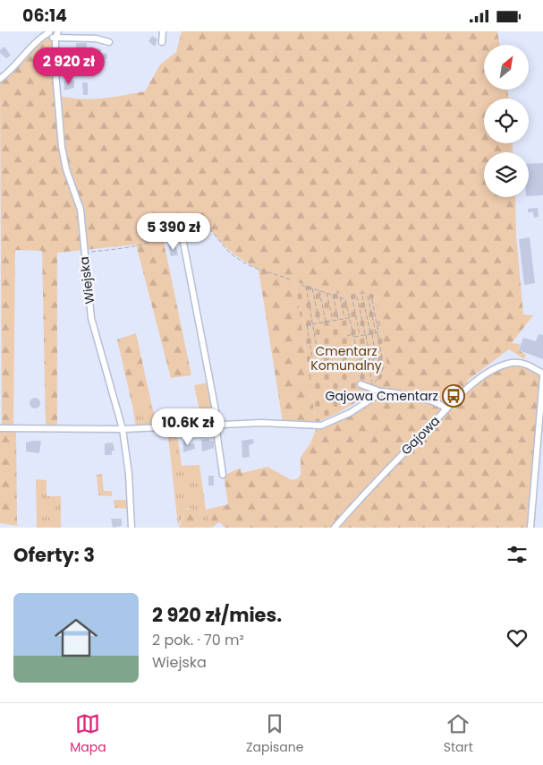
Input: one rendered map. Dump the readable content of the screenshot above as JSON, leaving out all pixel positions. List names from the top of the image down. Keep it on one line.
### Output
{"streets":{"street":["Wiejska","Gajowa"]},"parks":["Cmentarz Komunalny"],"places":{"bus stop":["Gajowa Cmentarz"]},"north":"top right","page":{"status":"06:14","price":["2 920 zł","5 390 zł","10.6K zł"],"heading":"Oferty: 3","list":[{"name":"2 920 zł/mies.","note":"2 pok. · 70 m² · Wiejska"}],"tabs":["Mapa","Zapisane","Start"]}}
